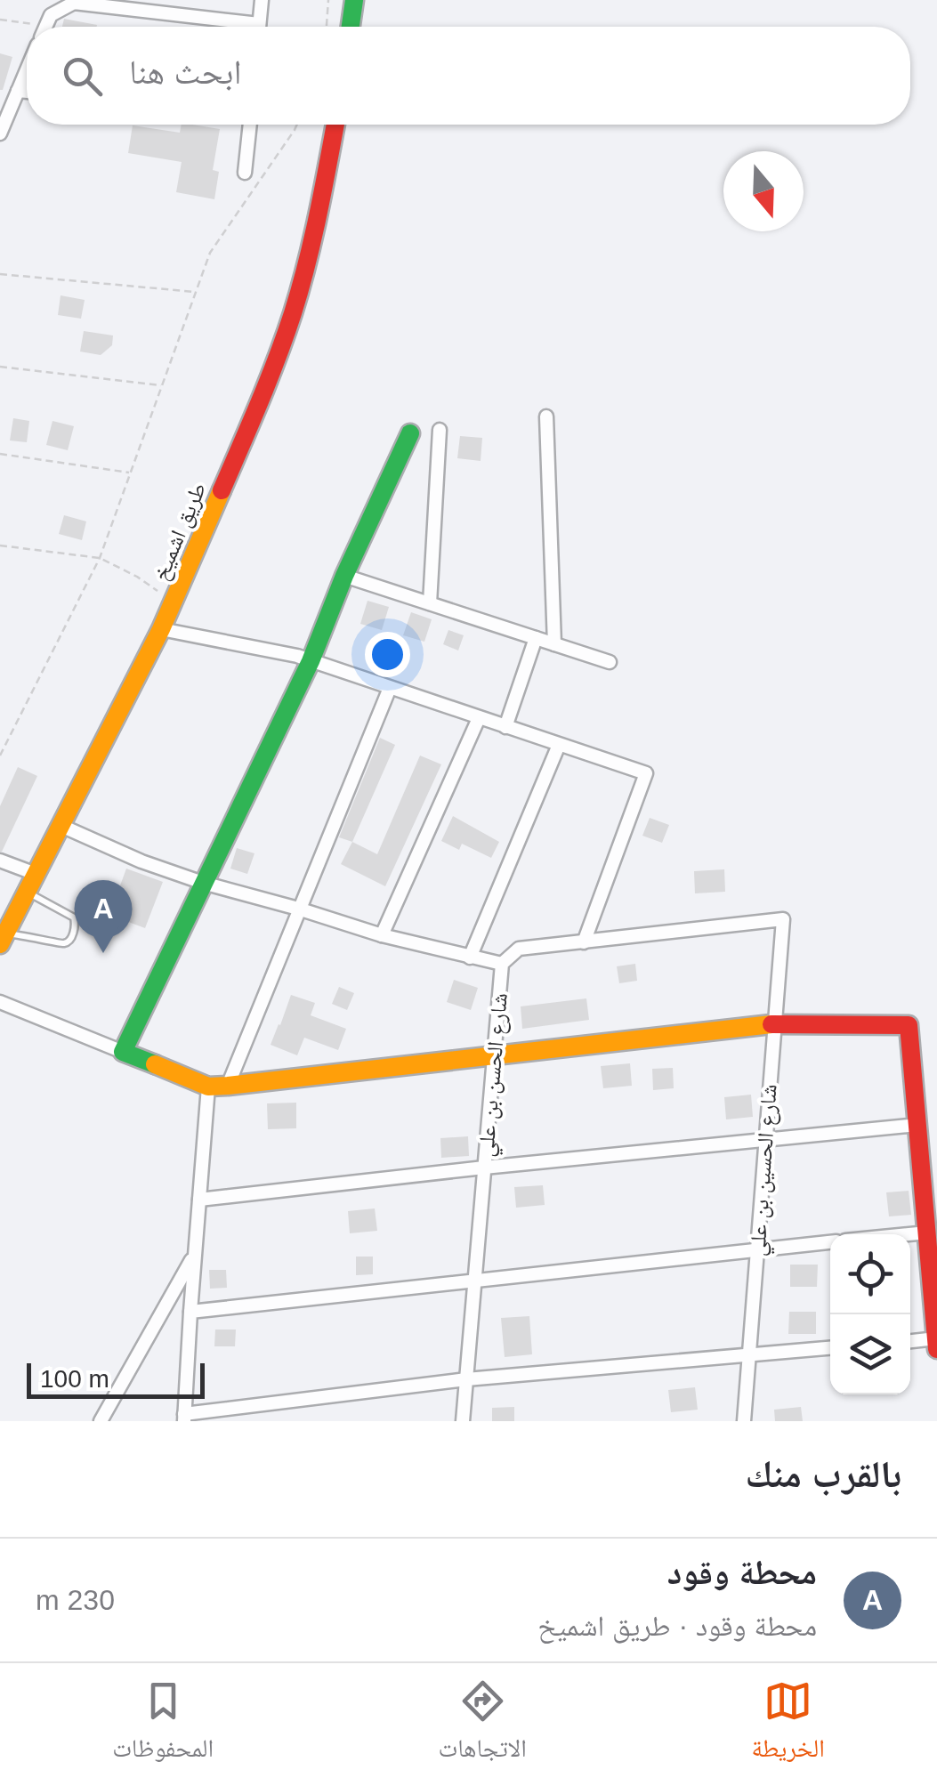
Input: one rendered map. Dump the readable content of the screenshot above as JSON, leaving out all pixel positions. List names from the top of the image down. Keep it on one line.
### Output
{"streets":{"main road":["طريق اشميخ"],"street":["شارع الحسن بن علي","شارع الحسين بن علي"]},"crossings":[["شارع الحسن بن علي","شارع الحسين بن علي"]],"scale_bar":"100 m","north":"bottom","page":{"search":"ابحث هنا","pins":"A","scale":"100 m","heading":"بالقرب منك","list":[{"mark":"A","name":"محطة وقود","note":"محطة وقود · طريق اشميخ","value":"230 m"}],"nav":["الخريطة","الاتجاهات","المحفوظات"]}}
